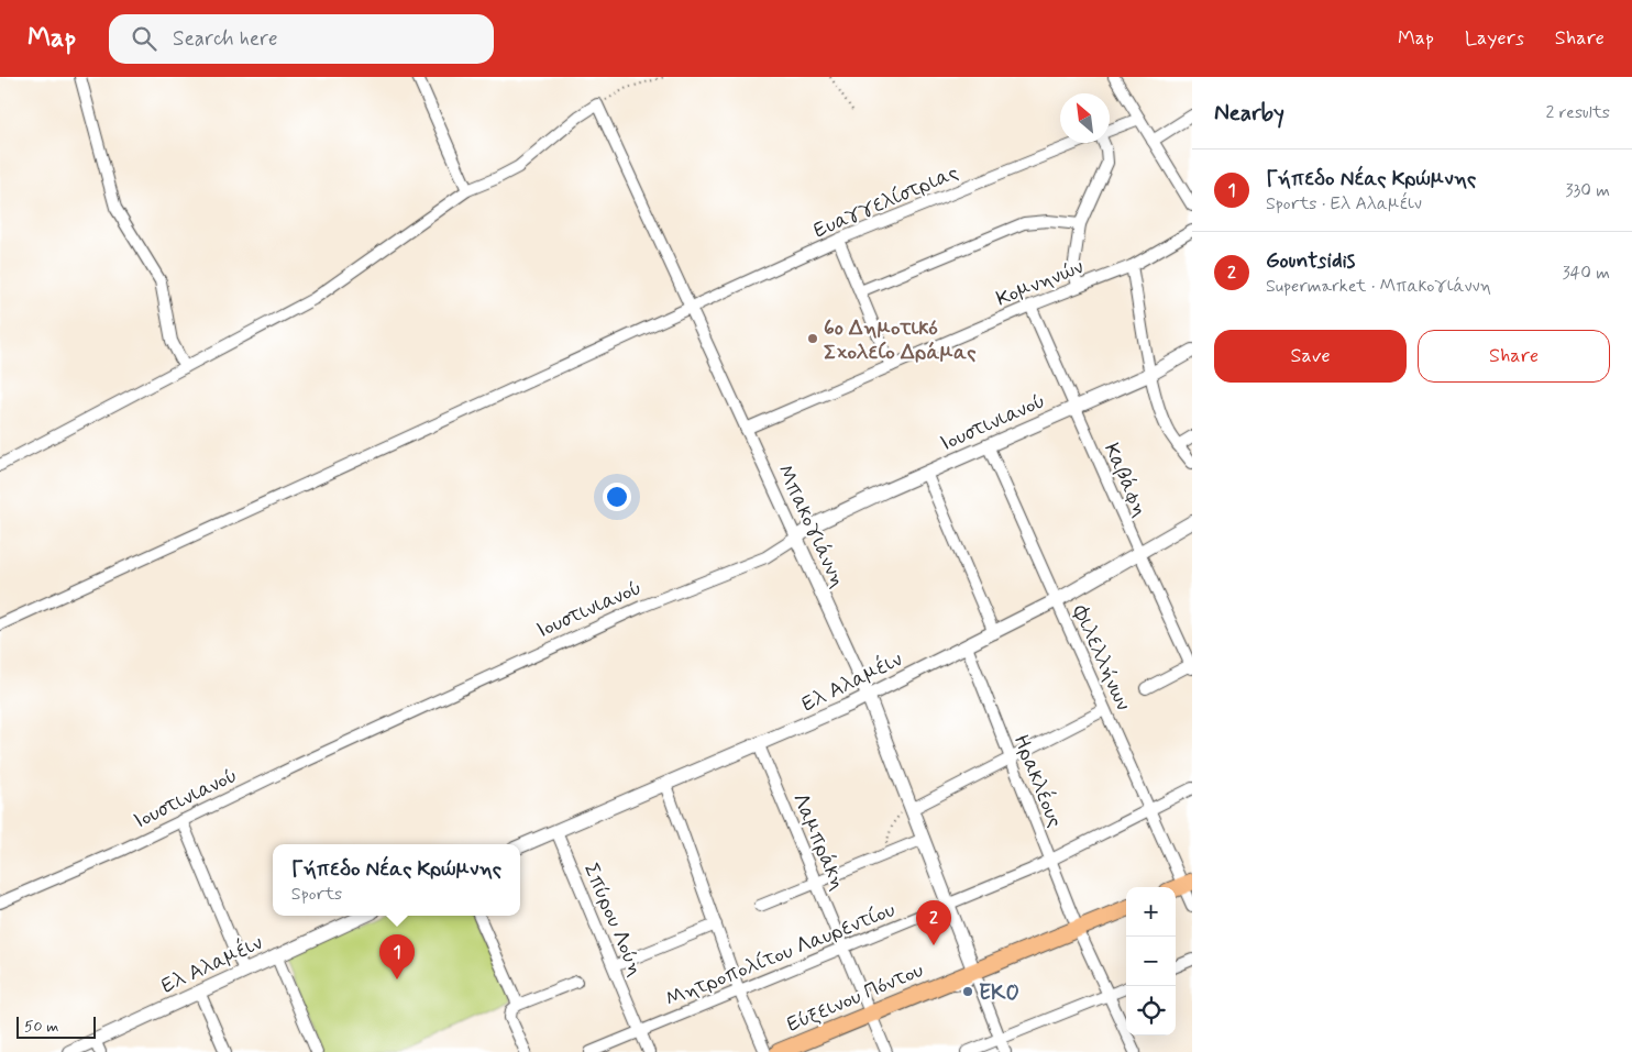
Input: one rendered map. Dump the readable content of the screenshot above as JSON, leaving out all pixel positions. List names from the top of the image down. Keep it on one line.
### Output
{"streets":{"main road":["Εύξεινου Πόντου"],"street":["Ευαγγελίστριας","Κομνηνών","Ιουστινιανού","Καβάφη","Μπακογιάννη","Φιλελλήνων","Ελ Αλαμέιν","Ηρακλέους","Λαμπράκη","Σπύρου Λούη","Μητροπολίτου Λαυρεντίου"]},"crossings":[["Ευαγγελίστριας","Μπακογιάννη"],["Κομνηνών","Καβάφη"],["Κομνηνών","Μπακογιάννη"],["Ιουστινιανού","Καβάφη"],["Ιουστινιανού","Μπακογιάννη"],["Ιουστινιανού","Φιλελλήνων"],["Καβάφη","Ελ Αλαμέιν"],["Μπακογιάννη","Ελ Αλαμέιν"],["Μπακογιάννη","Μητροπολίτου Λαυρεντίου"],["Μπακογιάννη","Εύξεινου Πόντου"],["Φιλελλήνων","Ελ Αλαμέιν"],["Φιλελλήνων","Μητροπολίτου Λαυρεντίου"],["Ελ Αλαμέιν","Ηρακλέους"],["Ελ Αλαμέιν","Λαμπράκη"],["Ελ Αλαμέιν","Σπύρου Λούη"],["Ηρακλέους","Μητροπολίτου Λαυρεντίου"],["Ηρακλέους","Εύξεινου Πόντου"],["Λαμπράκη","Μητροπολίτου Λαυρεντίου"],["Λαμπράκη","Εύξεινου Πόντου"],["Σπύρου Λούη","Μητροπολίτου Λαυρεντίου"]],"places":["6o Δημοτικό Σχολείο Δράμας","EKO"],"scale_bar":"50 m","north":"top left","page":{"header":"Map","search":"Search here","nav":["Map","Layers","Share"],"heading":["Nearby","2 results"],"list":[{"mark":"1","name":"Γήπεδο Νέας Κρώμνης","note":"Sports · Ελ Αλαμέιν","value":"330 m"},{"mark":"2","name":"Gountsidis","note":"Supermarket · Μπακογιάννη","value":"340 m"}],"buttons":["Save","Share"],"popup":["Γήπεδο Νέας Κρώμνης","Sports"],"map_buttons":["+","−"],"pins":["2","1"],"scale":"50 m"}}
